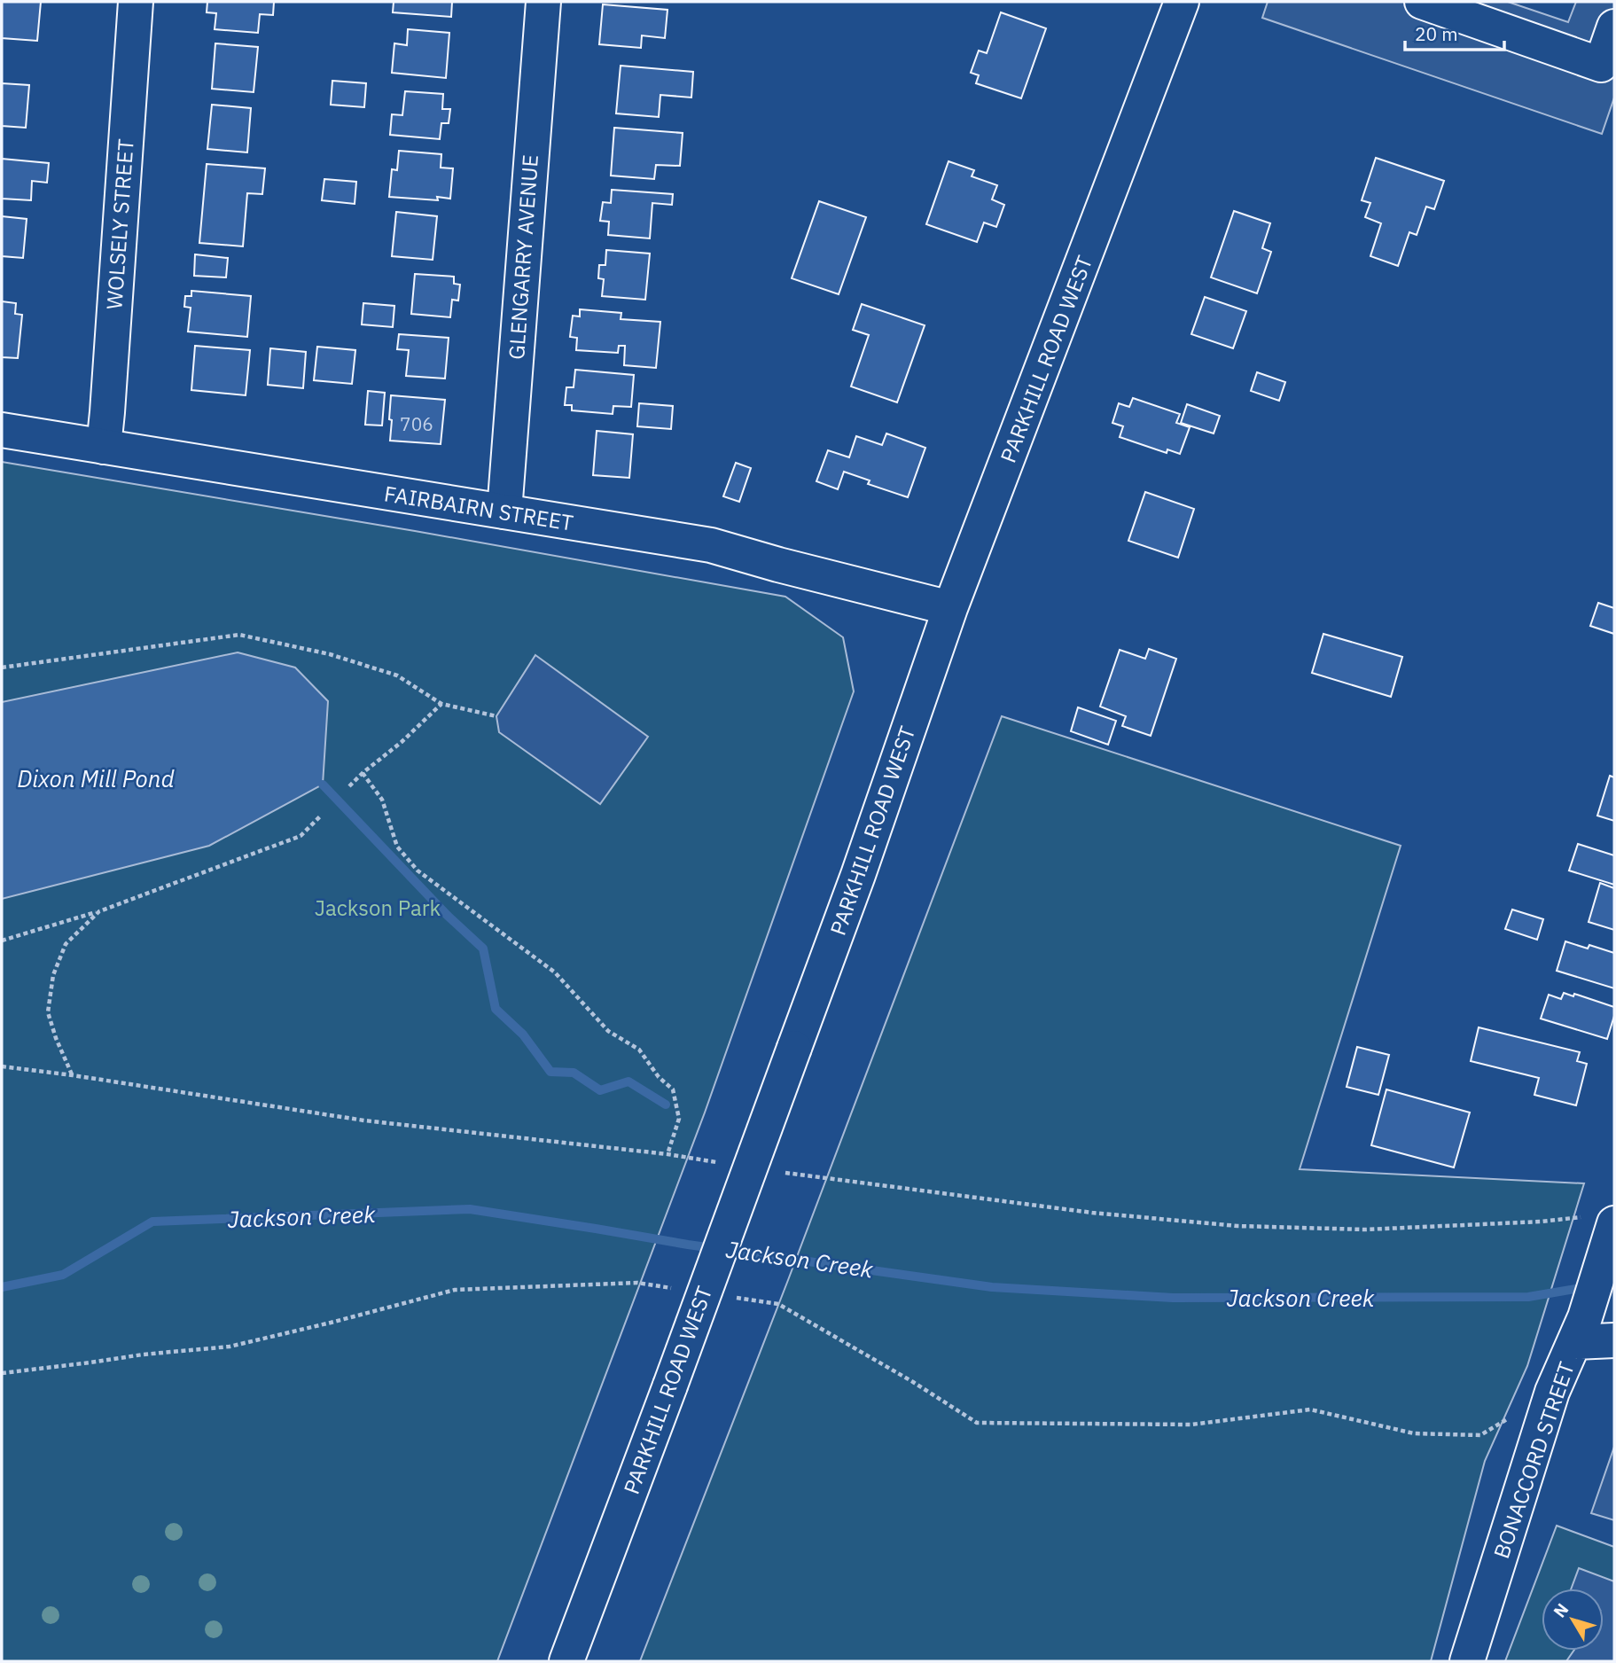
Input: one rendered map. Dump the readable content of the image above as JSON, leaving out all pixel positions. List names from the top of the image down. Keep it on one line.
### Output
{"streets":{"main road":["WOLSELY STREET","GLENGARRY AVENUE","PARKHILL ROAD WEST","FAIRBAIRN STREET","BONACCORD STREET"]},"crossings":[["WOLSELY STREET","FAIRBAIRN STREET"],["GLENGARRY AVENUE","FAIRBAIRN STREET"],["PARKHILL ROAD WEST","FAIRBAIRN STREET"]],"water":["Dixon Mill Pond","Jackson Creek"],"parks":["Jackson Park"],"house_numbers":["706"],"scale_bar":"20 m","north":"top left"}
